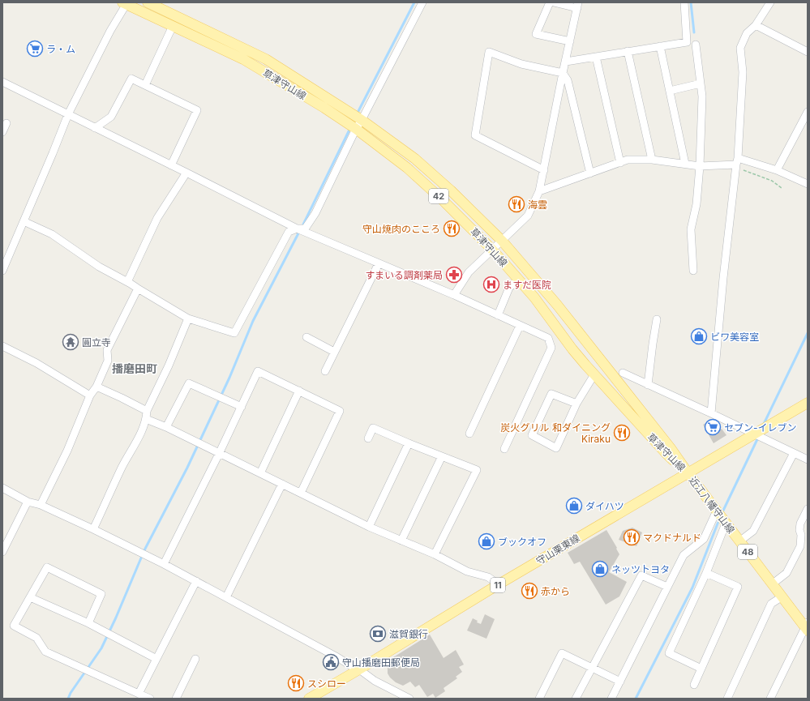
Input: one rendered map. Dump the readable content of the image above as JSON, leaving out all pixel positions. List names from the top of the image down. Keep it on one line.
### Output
{"streets":{"main road":["草津守山線","42","近江八幡守山線","守山栗東線","48","11"]},"crossings":[["草津守山線","近江八幡守山線"],["草津守山線","守山栗東線"],["近江八幡守山線","守山栗東線"]],"districts":["播磨田町"],"places":{"supermarket":["ラ・ム","セブン-イレブン"],"restaurant":["海雲","守山焼肉のこころ","炭火グリル 和ダイニング Kiraku","マクドナルド","赤から","スシロー"],"pharmacy":["すまいる調剤薬局"],"hospital":["ますだ医院"],"shop":["ビワ美容室","ダイハツ","ブックオフ","ネッツトヨタ"],"temple":["圓立寺"],"bank":["滋賀銀行"],"public building":["守山播磨田郵便局"]}}
